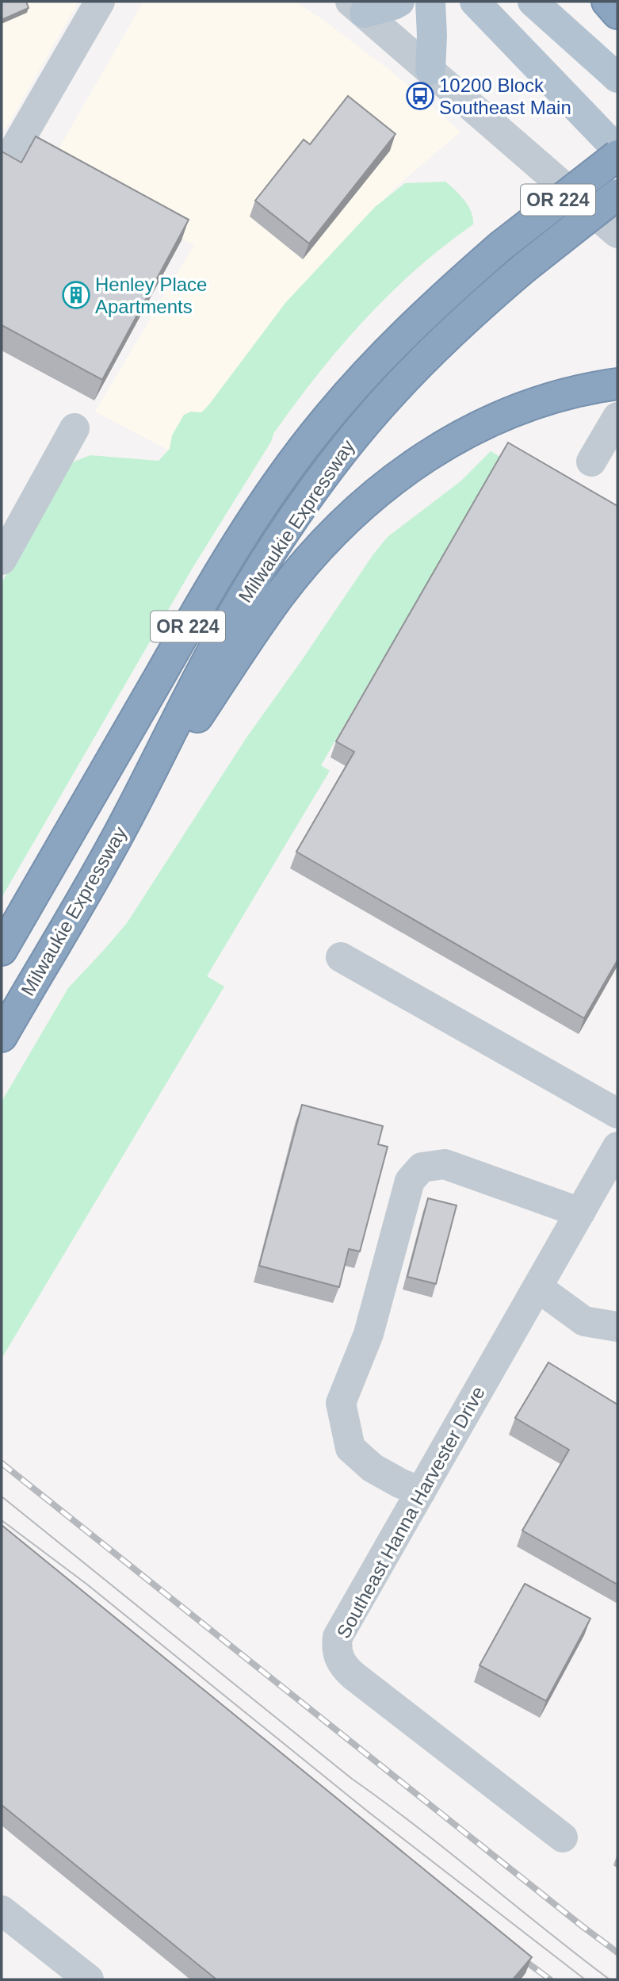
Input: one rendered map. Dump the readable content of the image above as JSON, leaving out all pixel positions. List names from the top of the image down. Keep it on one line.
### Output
{"streets":{"highway":["OR 224","Milwaukie Expressway"],"street":["Southeast Hanna Harvester Drive"]},"places":{"bus stop":["10200 Block Southeast Main"],"building":["Henley Place Apartments"]}}
